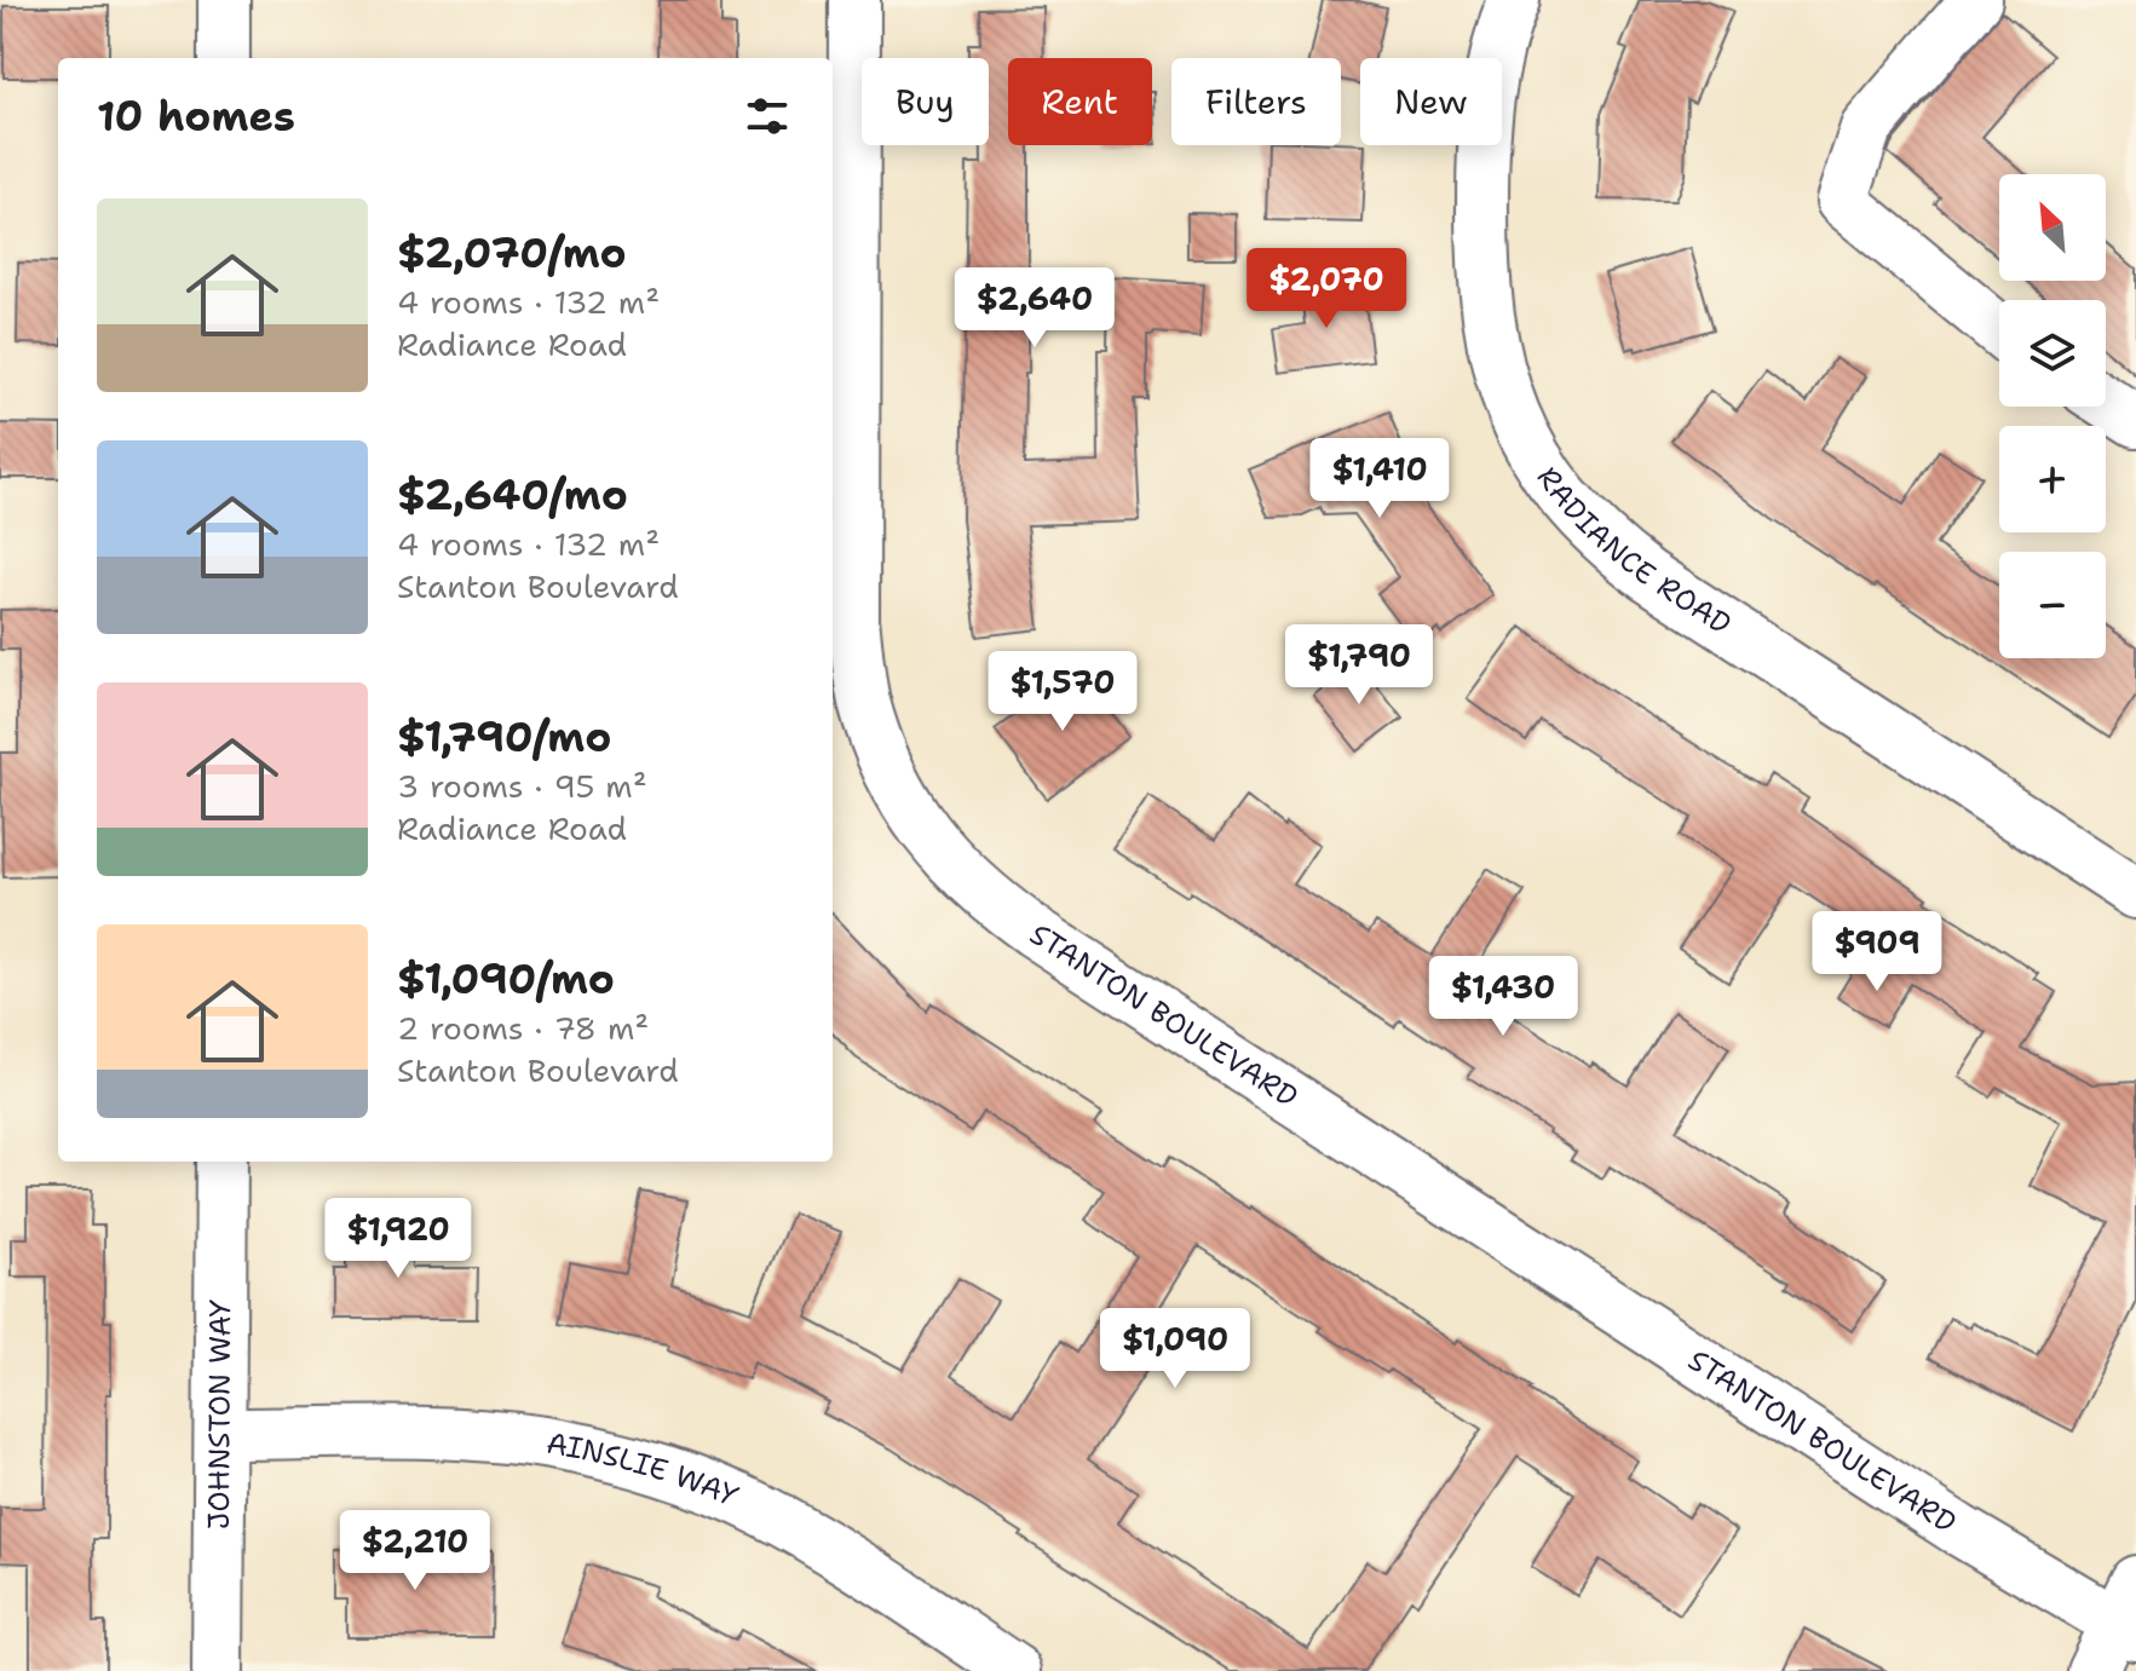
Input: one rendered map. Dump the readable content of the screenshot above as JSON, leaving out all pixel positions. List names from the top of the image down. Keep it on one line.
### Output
{"streets":{"street":["RADIANCE ROAD","STANTON BOULEVARD","JOHNSTON WAY","AINSLIE WAY"]},"crossings":[["JOHNSTON WAY","AINSLIE WAY"]],"north":"top left","page":{"chip":["Buy","Rent","Filters","New"],"heading":"10 homes","map_buttons":["+","−"],"list":[{"name":"$2,070/mo","note":"4 rooms · 132 m² · Radiance Road"},{"name":"$2,640/mo","note":"4 rooms · 132 m² · Stanton Boulevard"},{"name":"$1,790/mo","note":"3 rooms · 95 m² · Radiance Road"},{"name":"$1,090/mo","note":"2 rooms · 78 m² · Stanton Boulevard"}],"price":["$2,070","$2,640","$1,410","$1,790","$1,570","$909","$1,430","$1,920","$1,090","$2,210"]}}
